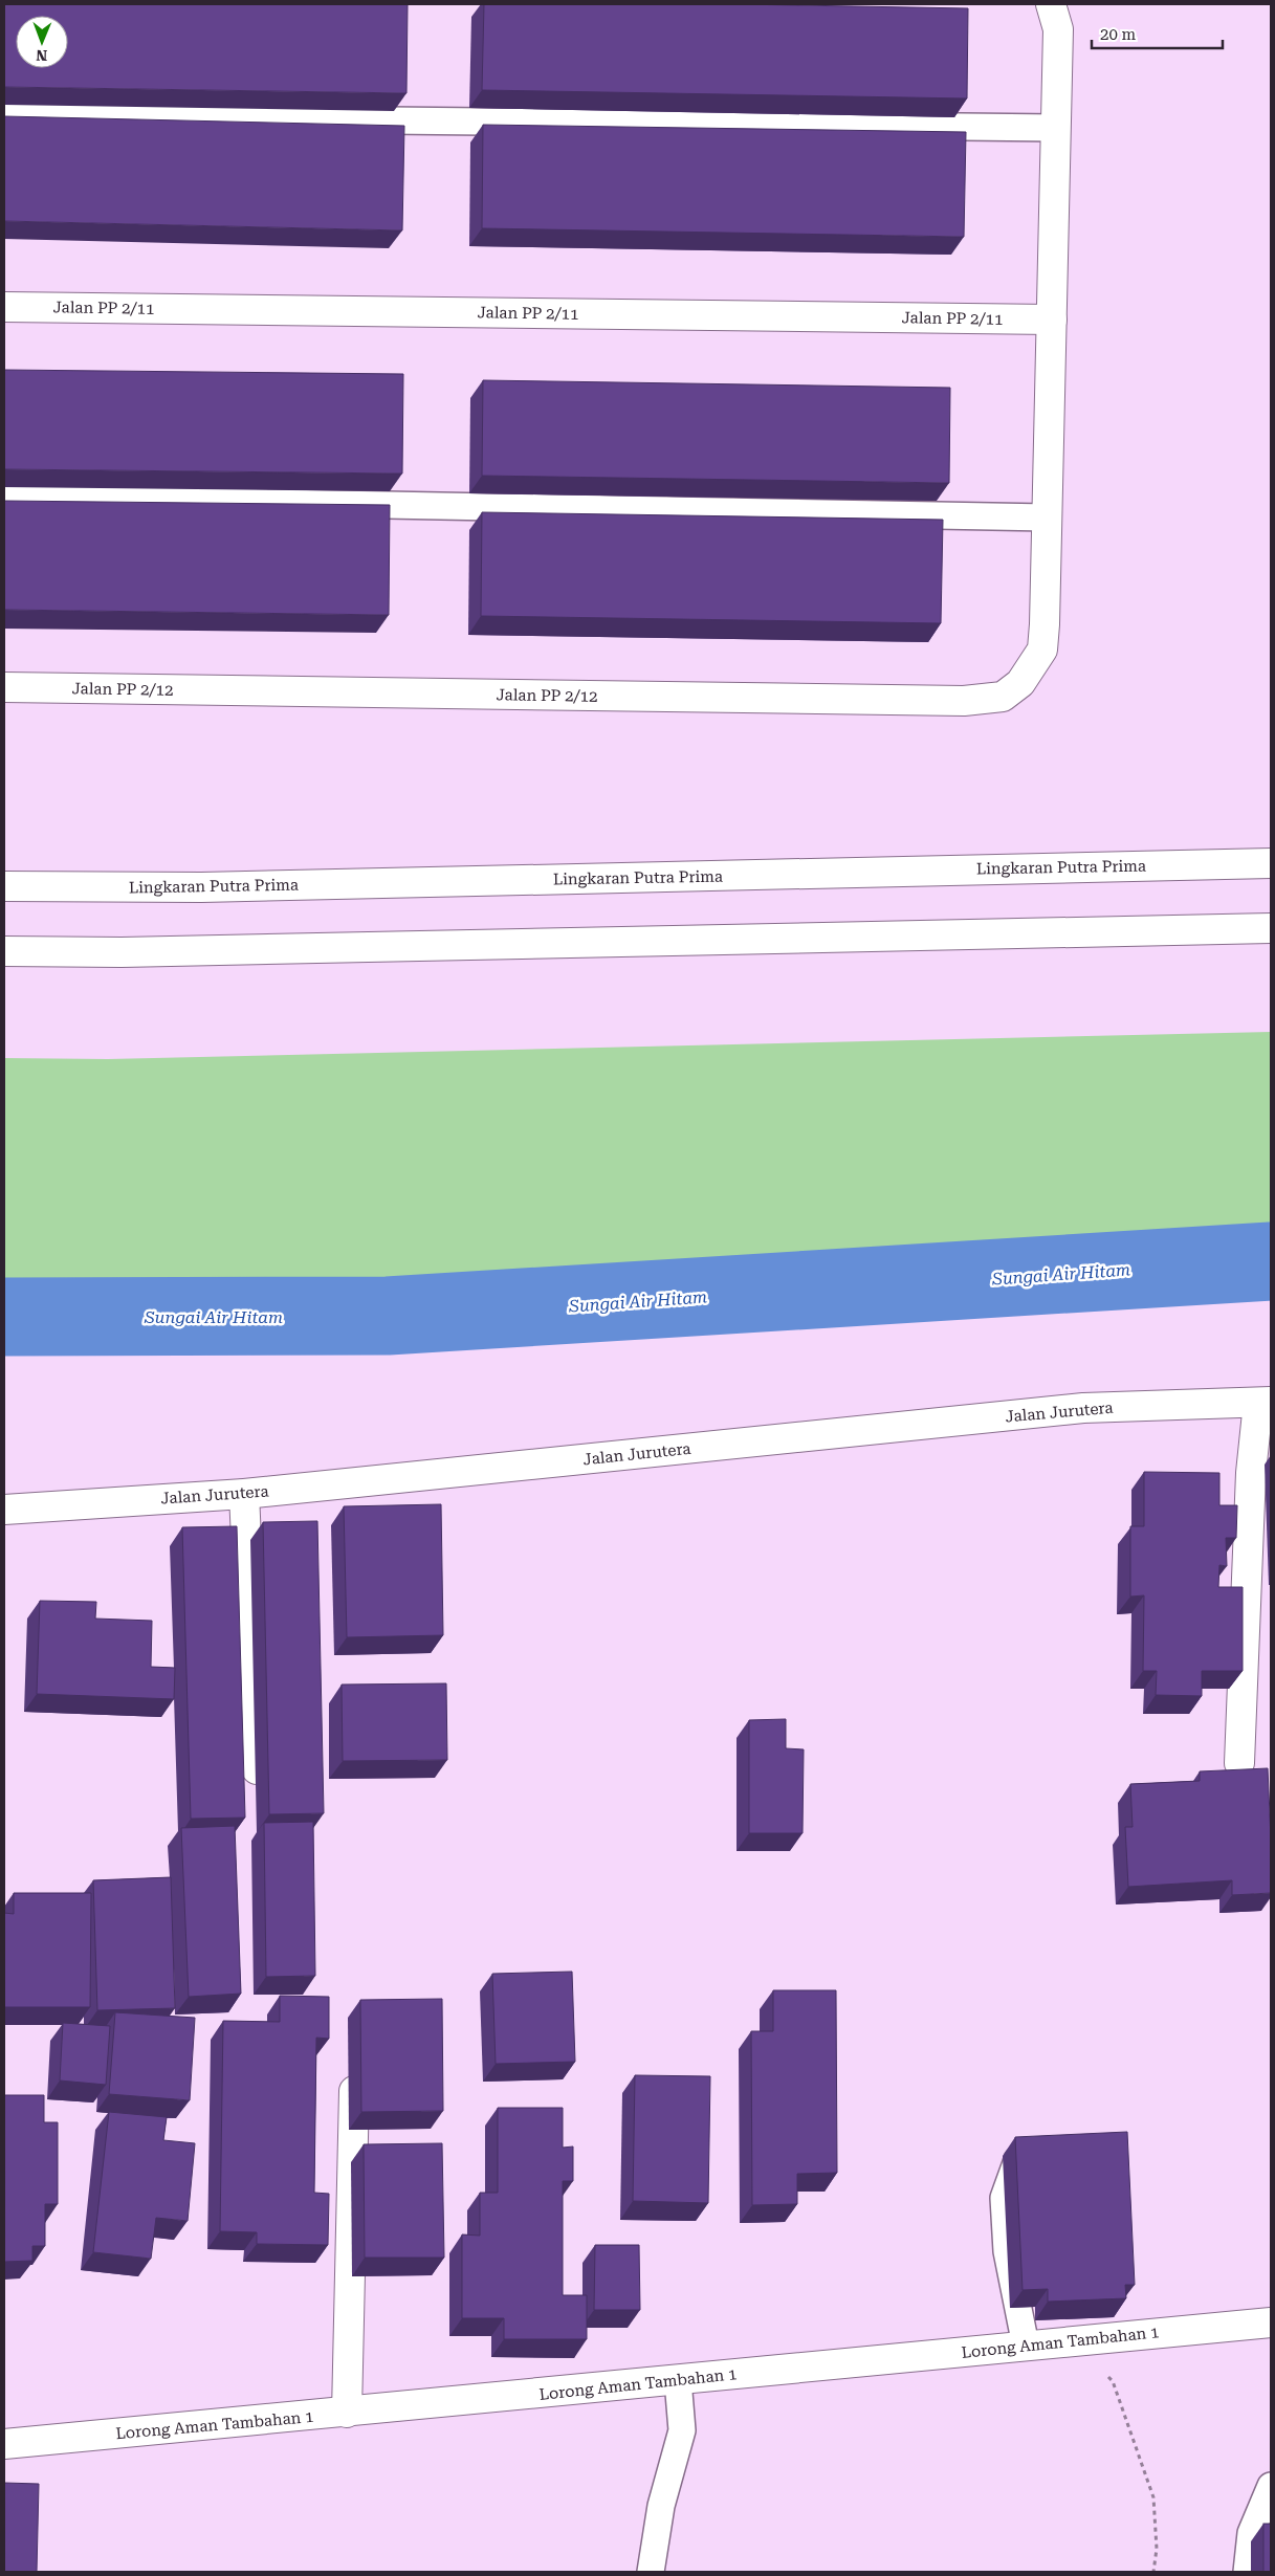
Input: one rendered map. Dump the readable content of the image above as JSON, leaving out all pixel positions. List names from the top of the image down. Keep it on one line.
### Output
{"streets":{"street":["Jalan PP 2/11","Jalan PP 2/12","Lingkaran Putra Prima","Jalan Jurutera","Lorong Aman Tambahan 1"]},"crossings":[["Jalan PP 2/11","Jalan PP 2/12"]],"water":["Sungai Air Hitam"],"scale_bar":"20 m","north":"bottom"}
